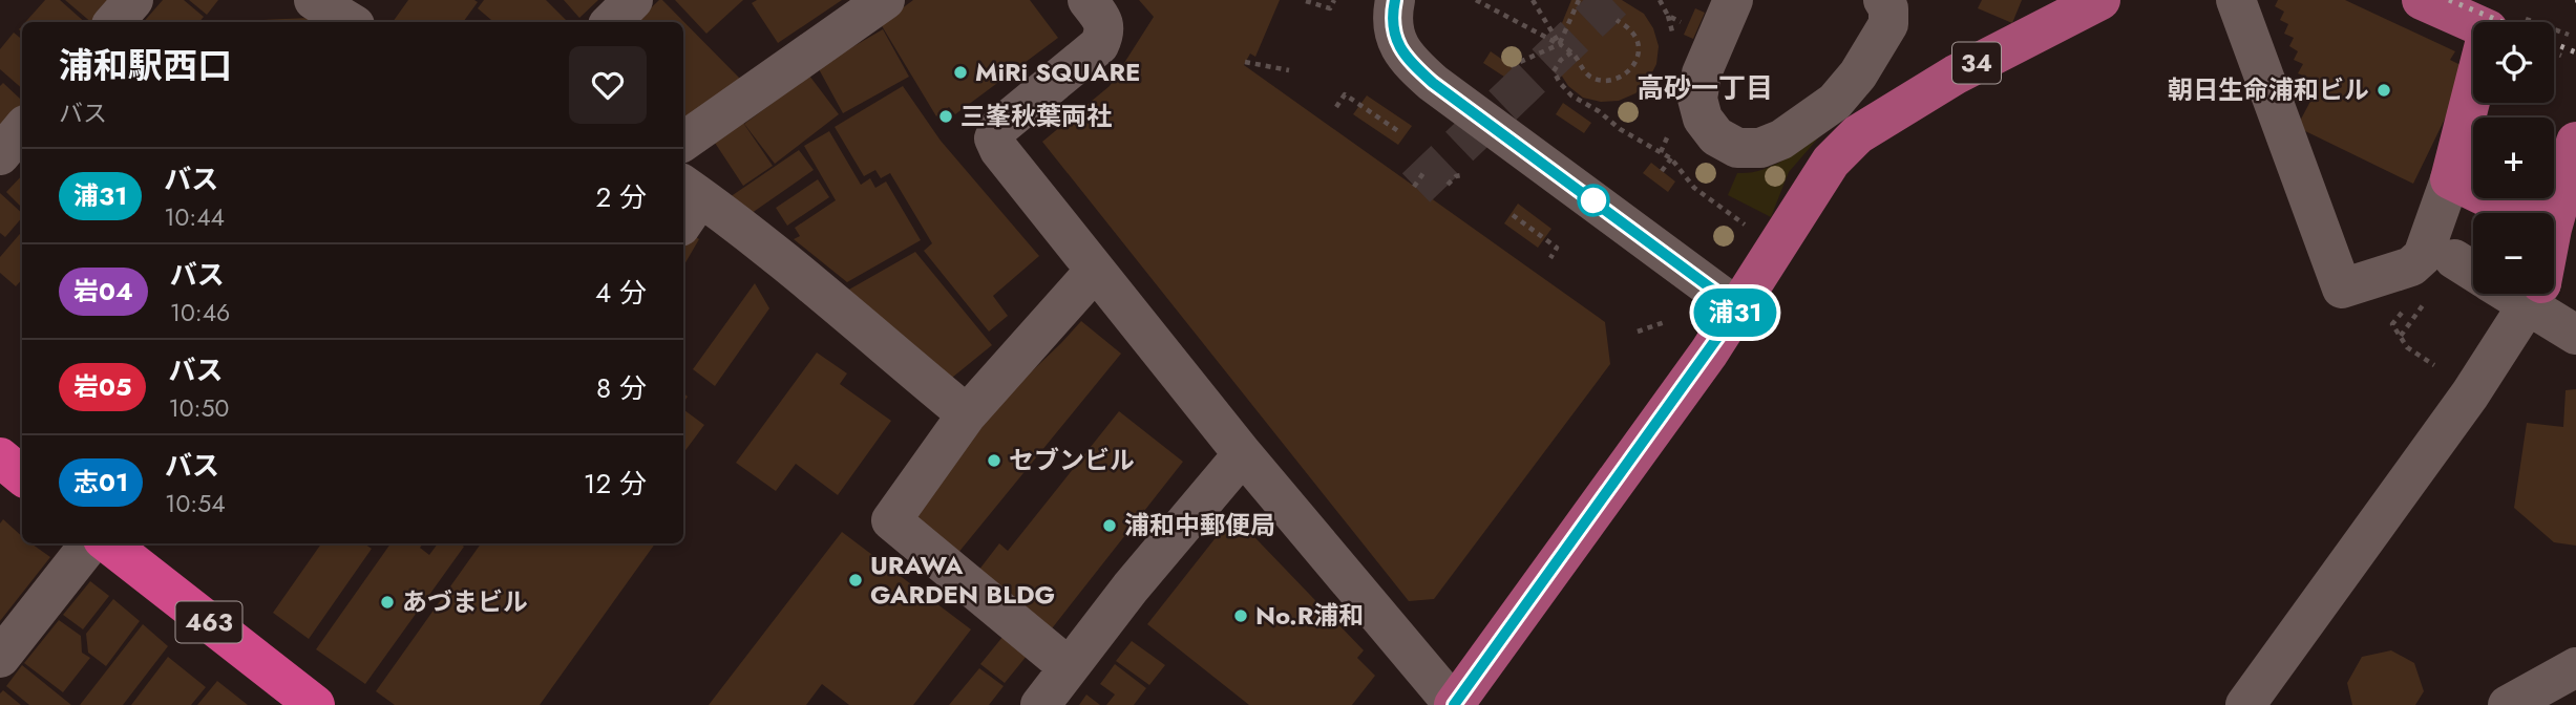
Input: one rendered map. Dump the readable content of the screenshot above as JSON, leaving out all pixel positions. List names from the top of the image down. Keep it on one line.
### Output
{"streets":{"highway":["463"],"main road":["34"]},"districts":["高砂一丁目"],"places":["MiRi SQUARE","朝日生命浦和ビル","三峯秋葉両社","セブンビル","浦和中郵便局","URAWA GARDEN BLDG","あづまビル","No.R浦和"],"lines":["bus line 浦31"],"page":{"on_map":"浦31","map_buttons":["+","−"],"heading":["浦和駅西口","バス"],"list":[{"mark":"浦31","name":"バス","note":"10:44","value":"2 分"},{"mark":"岩04","name":"バス","note":"10:46","value":"4 分"},{"mark":"岩05","name":"バス","note":"10:50","value":"8 分"},{"mark":"志01","name":"バス","note":"10:54","value":"12 分"}]}}
